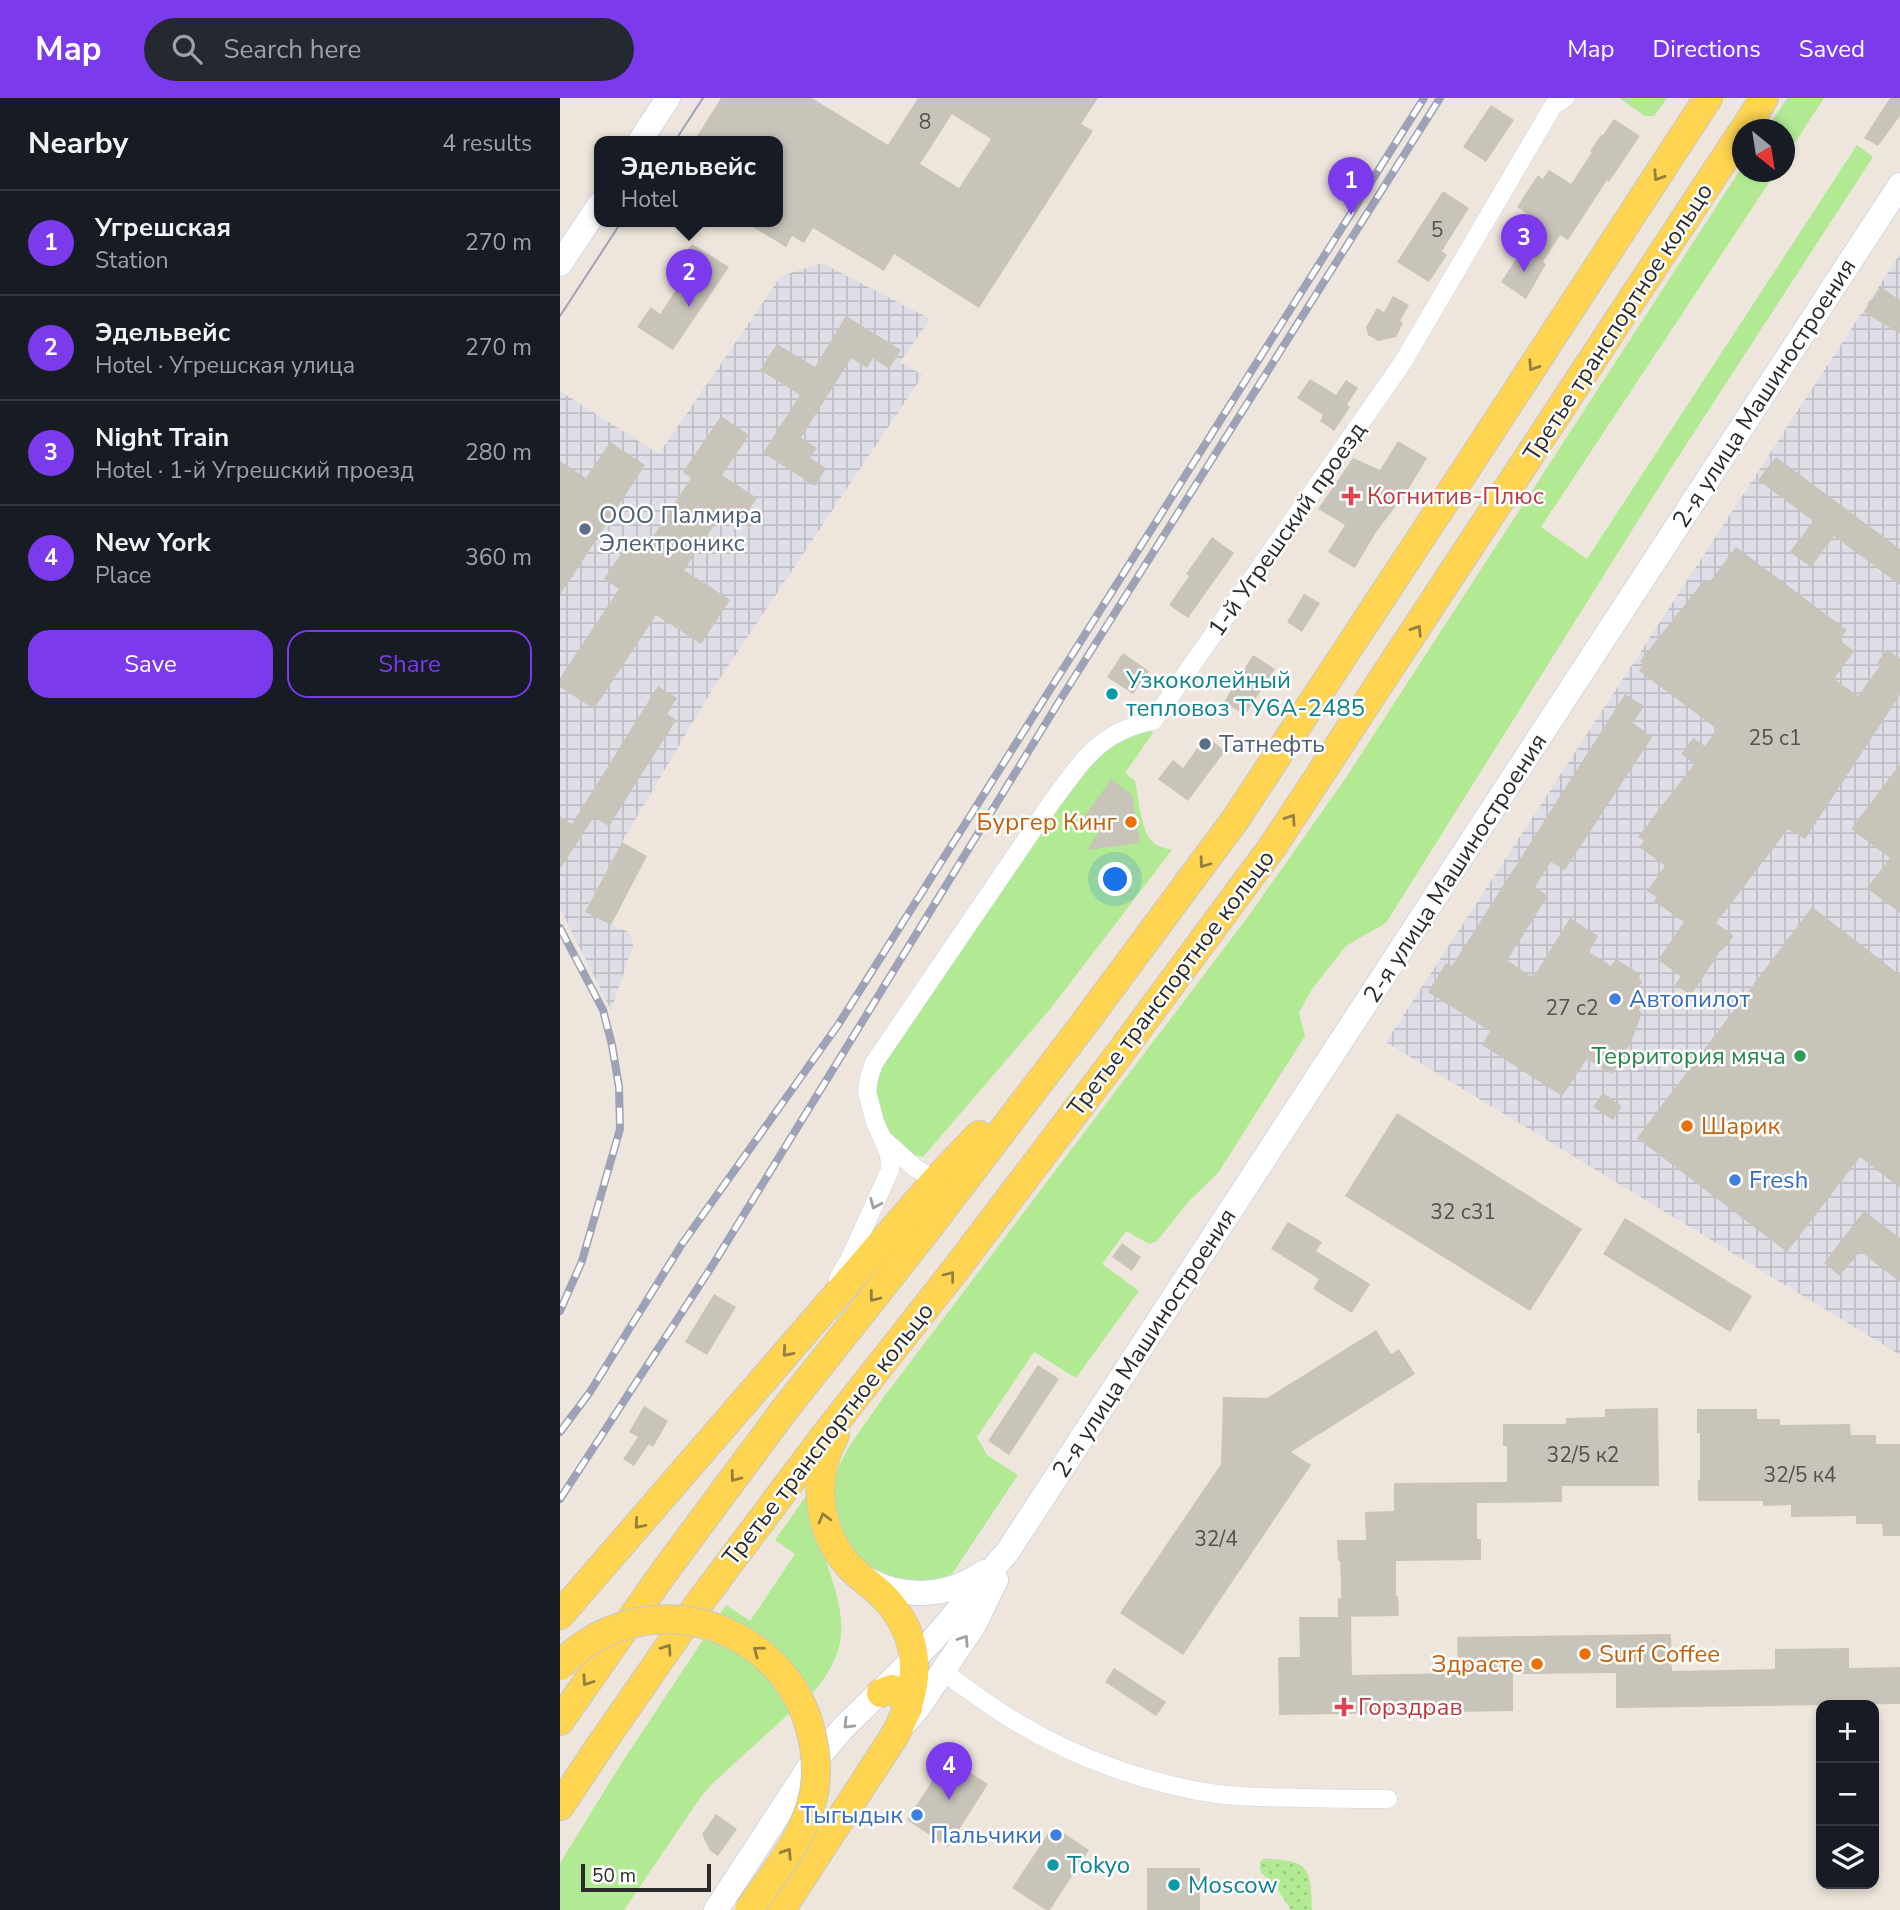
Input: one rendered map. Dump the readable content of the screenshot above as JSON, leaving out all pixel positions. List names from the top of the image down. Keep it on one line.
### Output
{"streets":{"main road":["Третье транспортное кольцо","2-я улица Машиностроения"],"street":["1-й Угрешский проезд"]},"places":{"health":["Когнитив-Плюс","Горздрав"],"other":["ООО Палмира Электроникс","Узкоколейный тепловоз ТУ6А-2485","Татнефть","Бургер Кинг","Автопилот","Территория мяча","Шарик","Fresh","Surf Coffee","Здрасте","Тыгыдык","Пальчики","Tokyo","Moscow"]},"house_numbers":["8","5","25 с1","27 с2","32 с31","32/5 к2","32/5 к4","32/4"],"scale_bar":"50 m","north":"bottom right","page":{"header":"Map","search":"Search here","nav":["Map","Directions","Saved"],"heading":["Nearby","4 results"],"popup":["Эдельвейс","Hotel"],"pins":["1","3","2","4"],"list":[{"mark":"1","name":"Угрешская","note":"Station","value":"270 m"},{"mark":"2","name":"Эдельвейс","note":"Hotel · Угрешская улица","value":"270 m"},{"mark":"3","name":"Night Train","note":"Hotel · 1-й Угрешский проезд","value":"280 m"},{"mark":"4","name":"New York","note":"Place","value":"360 m"}],"buttons":["Save","Share"],"map_buttons":["+","−"],"scale":"50 m"}}
